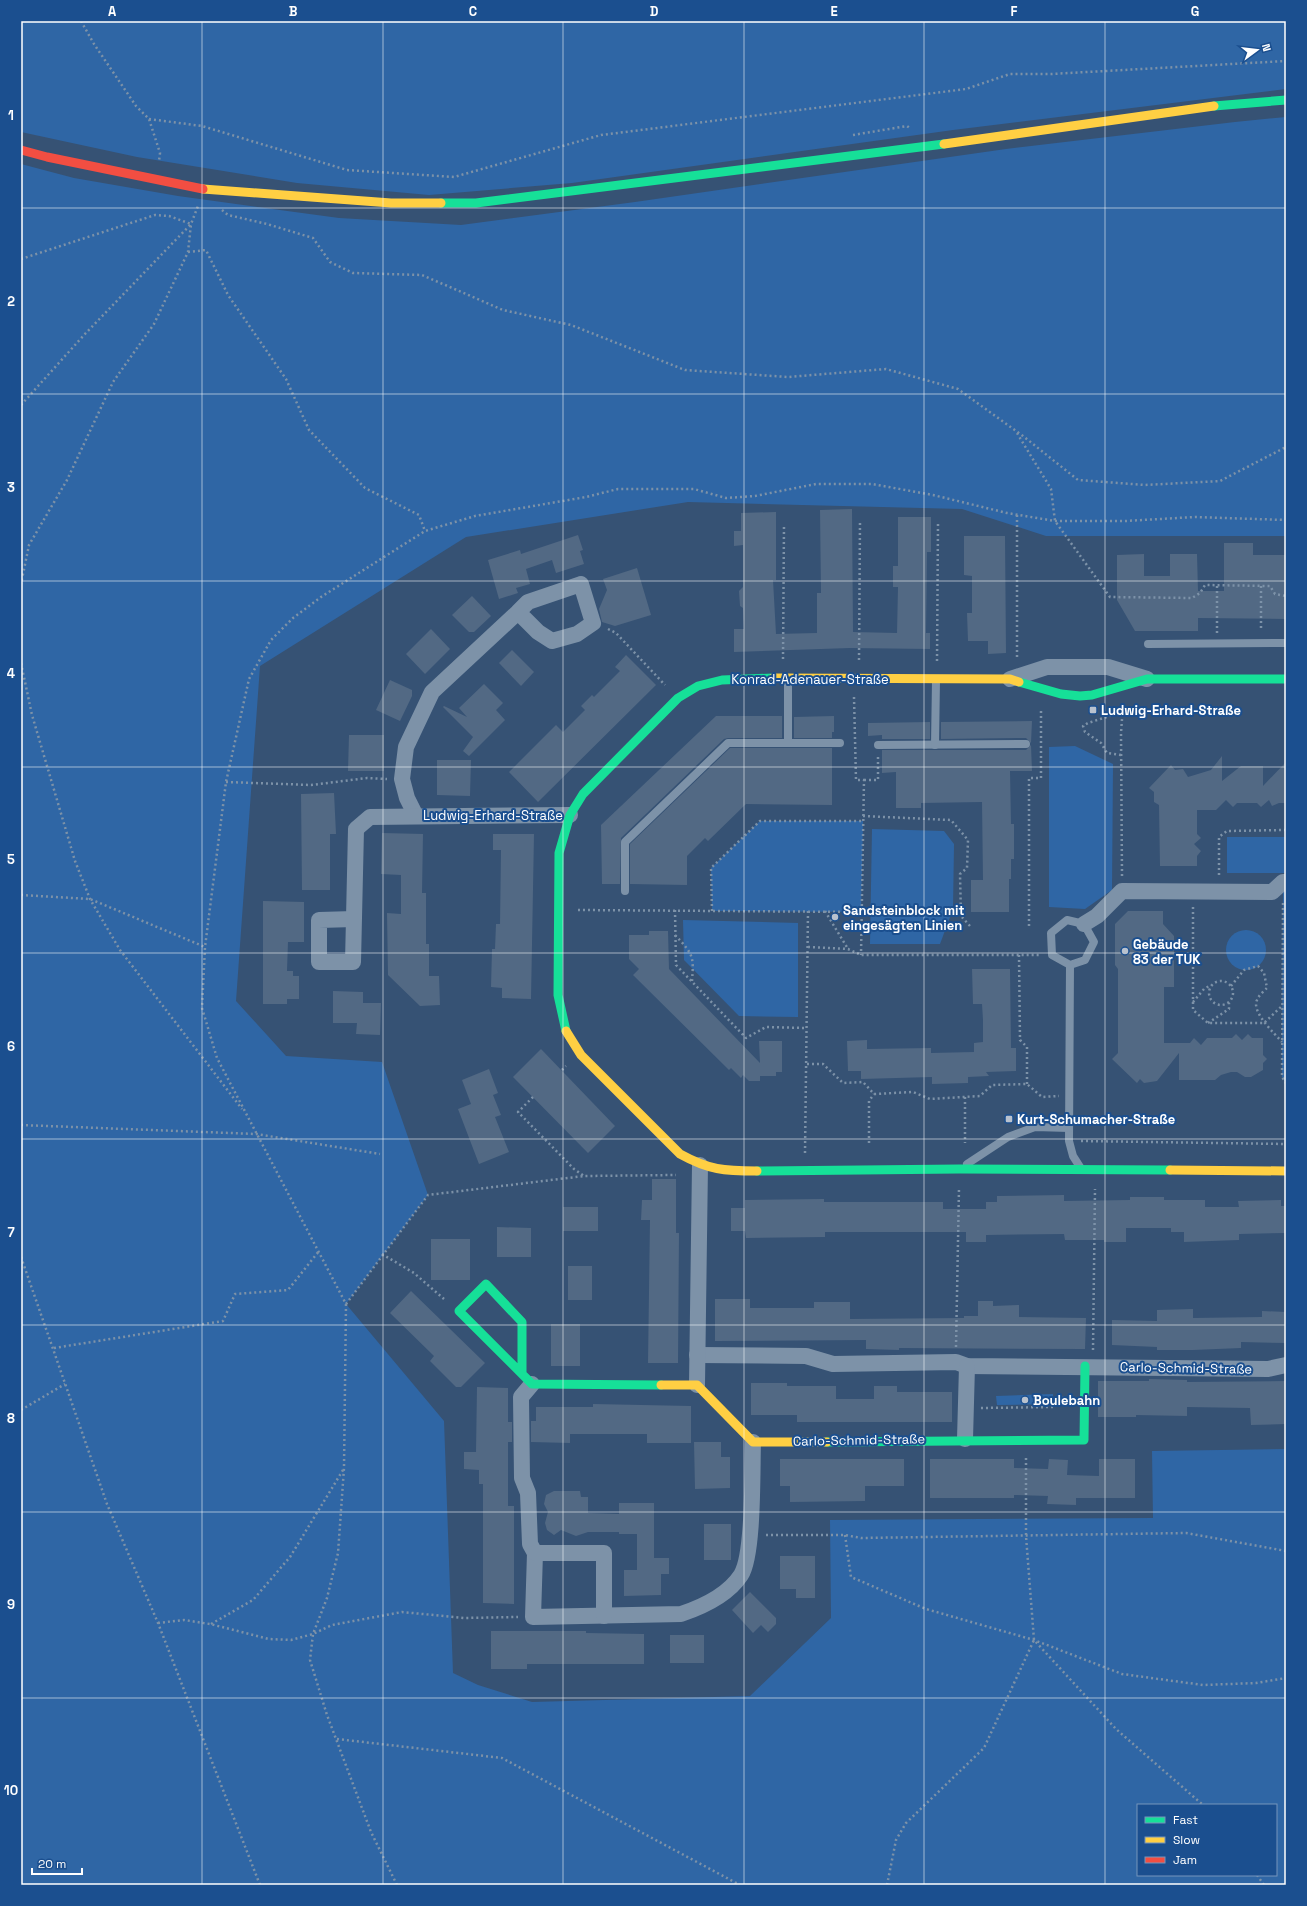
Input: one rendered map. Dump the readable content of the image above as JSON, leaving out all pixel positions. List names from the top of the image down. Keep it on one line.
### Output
{"streets":{"street":["Konrad-Adenauer-Straße","Ludwig-Erhard-Straße","Carlo-Schmid-Straße"]},"crossings":[["Konrad-Adenauer-Straße","Ludwig-Erhard-Straße"]],"places":{"transit":["Ludwig-Erhard-Straße","Kurt-Schumacher-Straße"],"other":["Sandsteinblock mit eingesägten Linien","Gebäude 83 der TUK","Boulebahn"]},"legend":["Fast","Slow","Jam"],"scale_bar":"20 m","north":"right","grid":{"columns":["A","B","C","D","E","F","G"],"rows":["1","2","3","4","5","6","7","8","9","10"]}}
